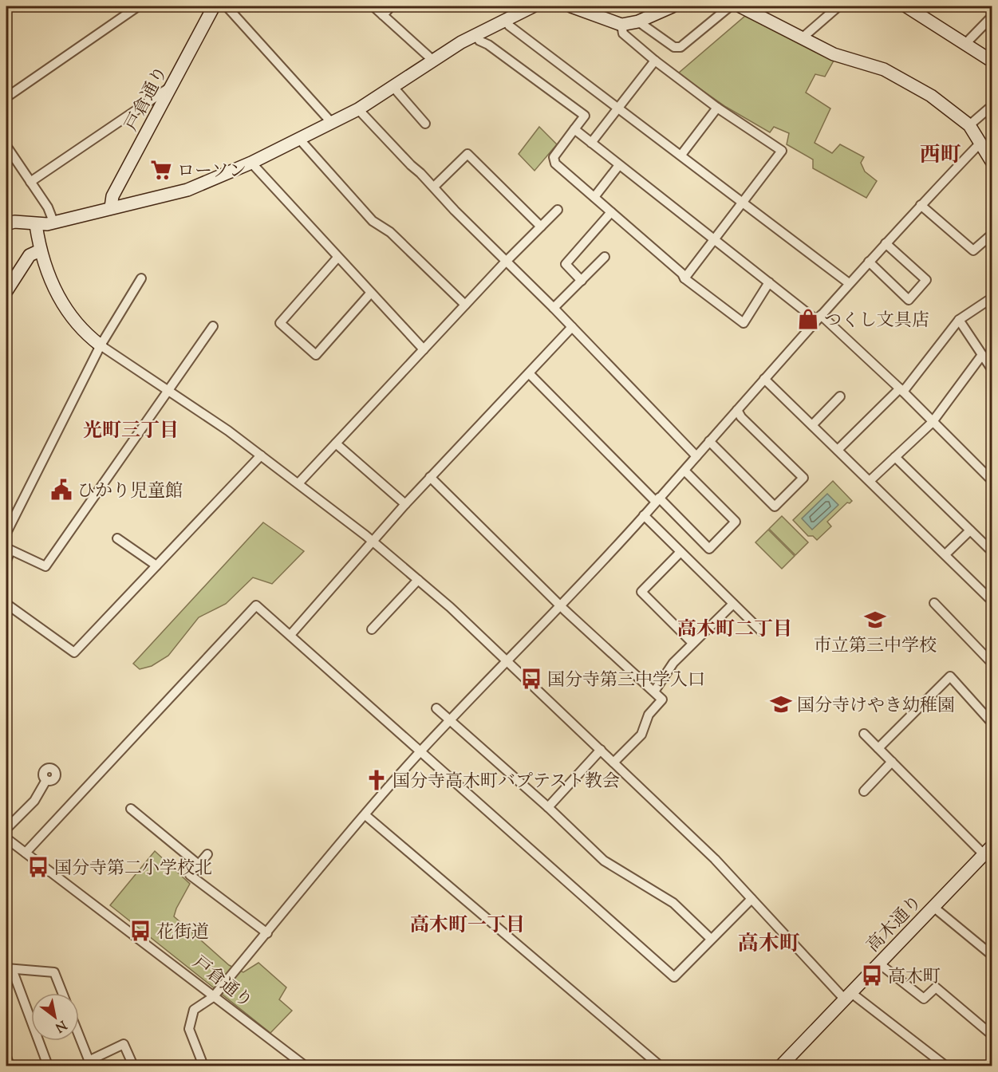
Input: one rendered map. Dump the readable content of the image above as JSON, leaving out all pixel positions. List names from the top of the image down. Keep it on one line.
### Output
{"streets":{"street":["戸倉通り","高木通り"]},"districts":["西町","光町三丁目","高木町二丁目","高木町一丁目","高木町"],"places":{"supermarket":["ローソン"],"shop":["つくし文具店"],"public building":["ひかり児童館"],"school or university":["市立第三中学校","国分寺けやき幼稚園"],"bus stop":["国分寺第三中学入口","国分寺第二小学校北","花街道","高木町"],"church":["国分寺高木町バプテスト教会"]},"north":"bottom right"}
